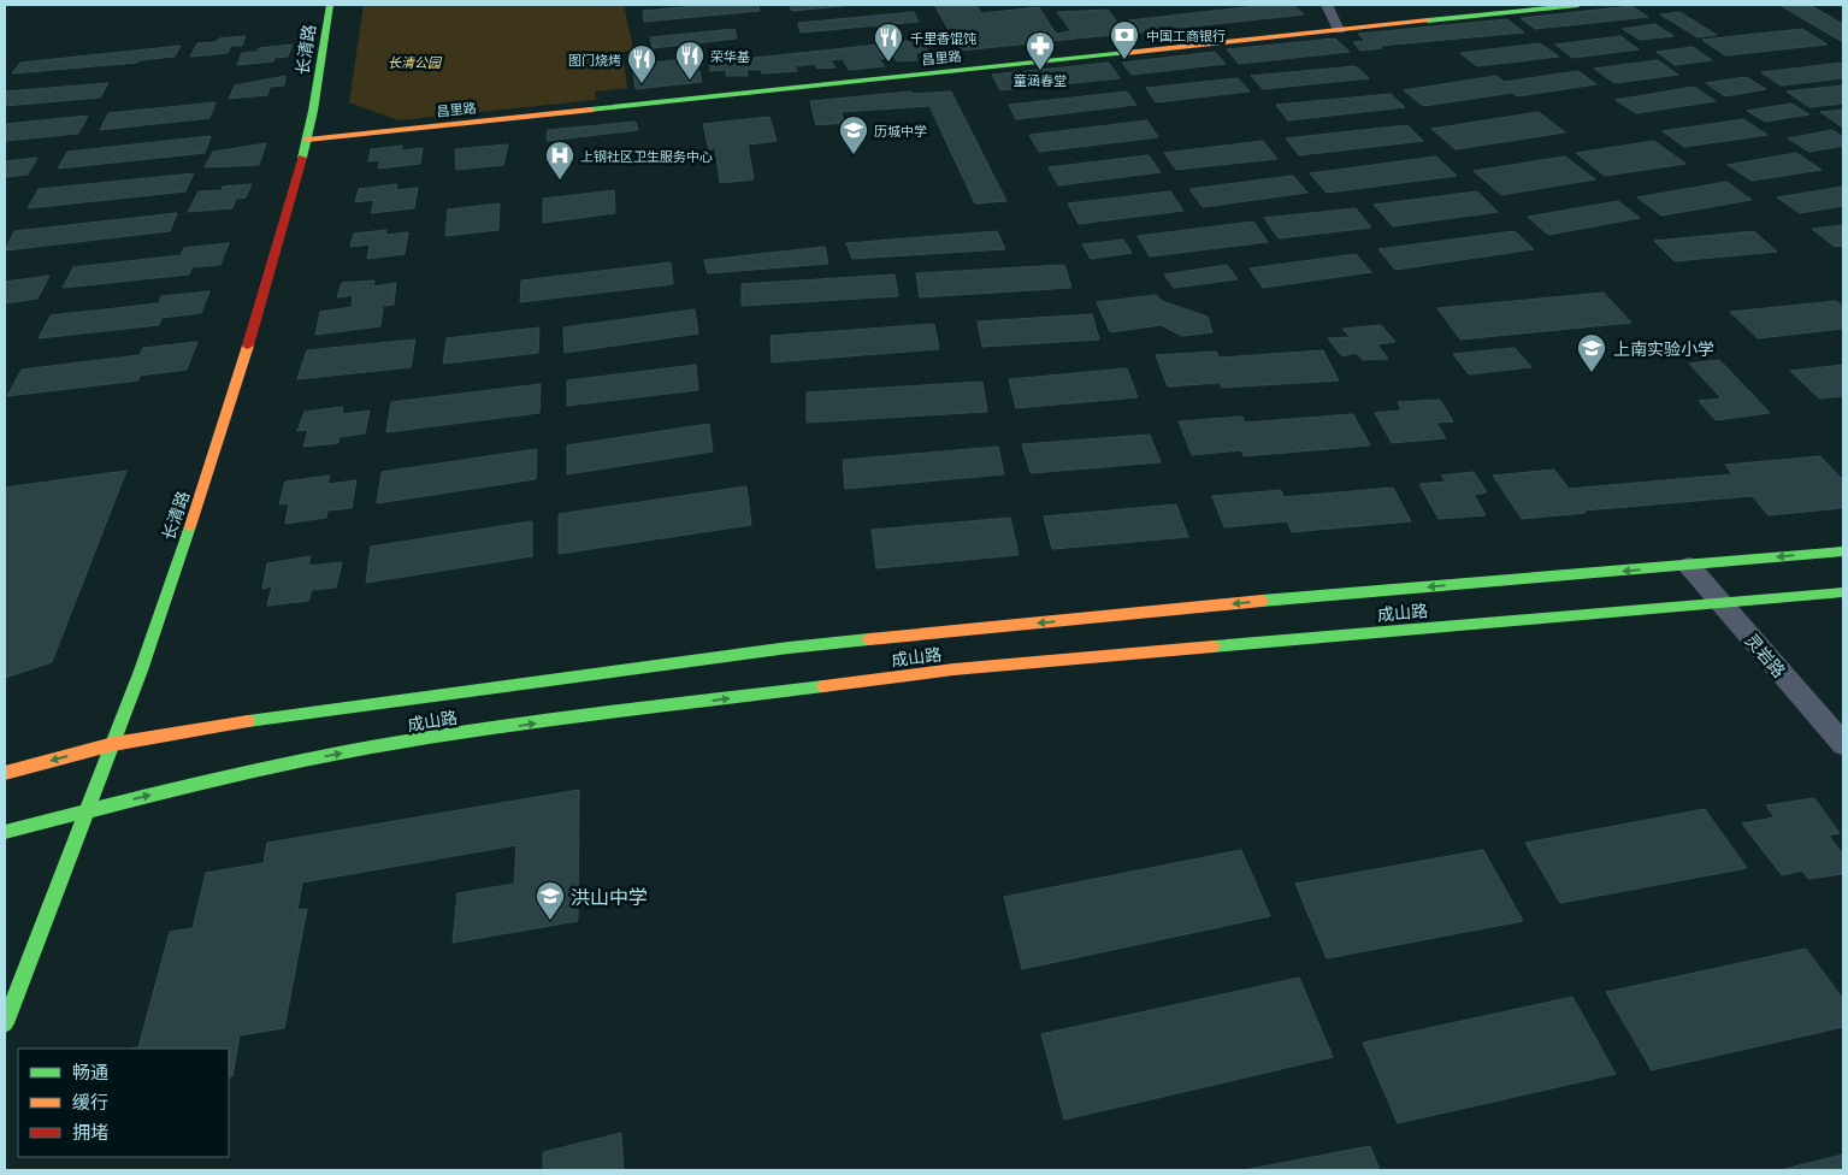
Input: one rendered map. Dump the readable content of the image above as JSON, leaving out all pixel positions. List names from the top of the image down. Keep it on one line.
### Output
{"streets":{"main road":["长清路","昌里路","成山路"],"street":["灵岩路"]},"crossings":[["长清路","昌里路"],["长清路","成山路"],["成山路","灵岩路"]],"parks":["长清公园"],"places":{"bank":["中国工商银行"],"restaurant":["千里香馄饨","荣华基","图门烧烤"],"pharmacy":["童涵春堂"],"school or university":["历城中学","上南实验小学","洪山中学"],"hospital":["上钢社区卫生服务中心"]},"legend":["畅通","缓行","拥堵"]}
